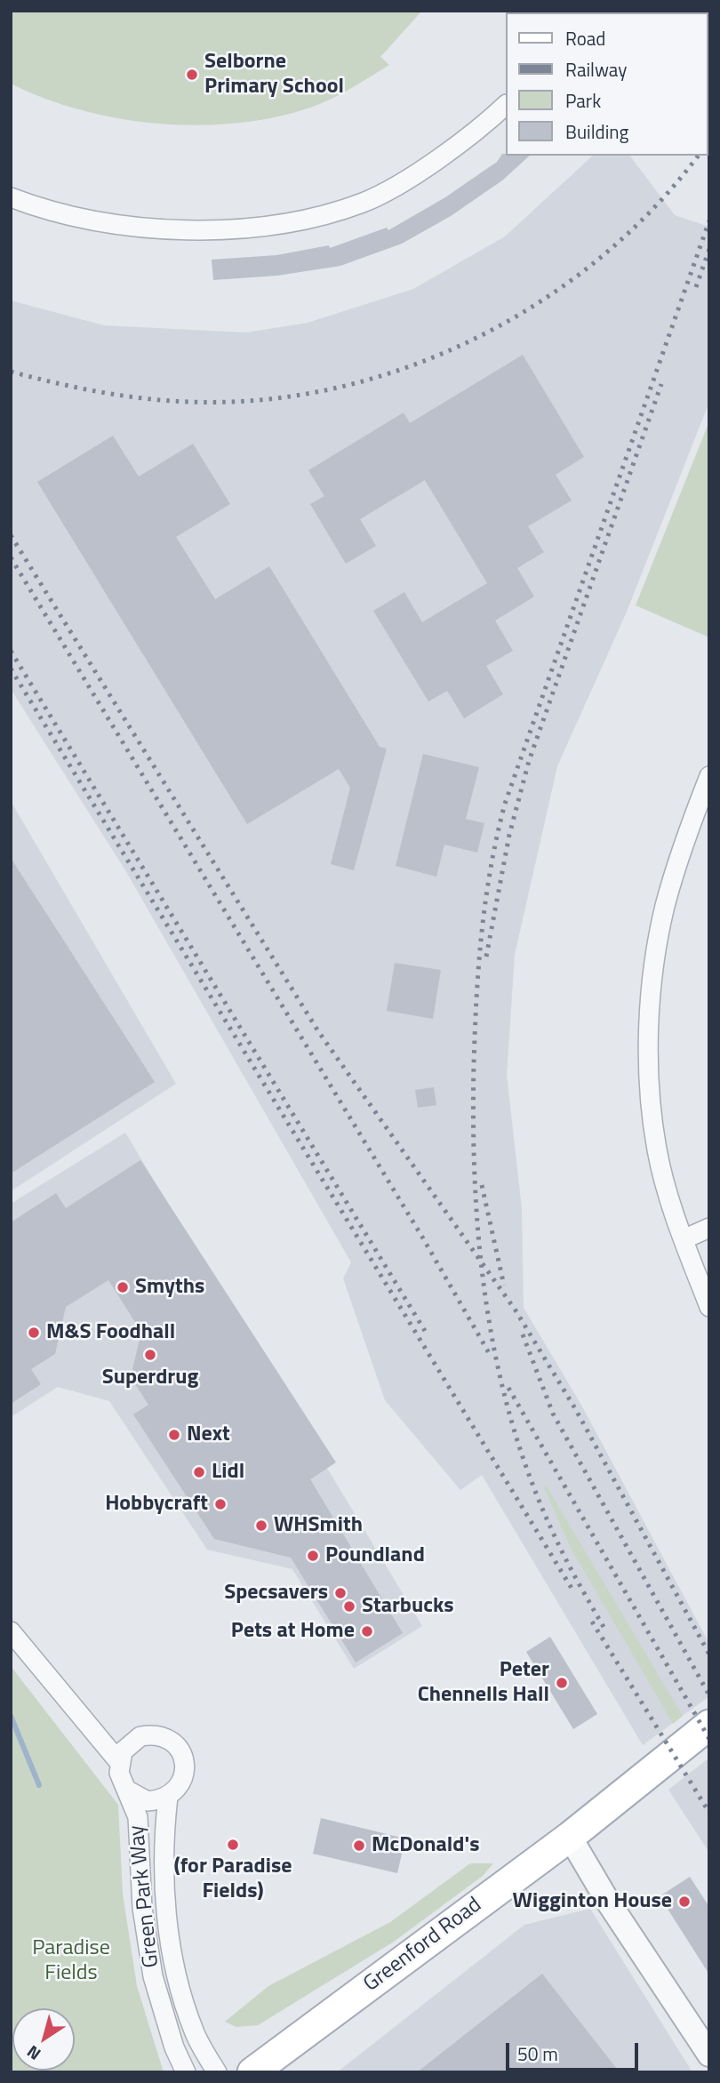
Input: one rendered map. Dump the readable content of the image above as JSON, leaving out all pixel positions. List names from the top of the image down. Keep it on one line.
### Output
{"streets":{"main road":["Greenford Road"],"street":["Green Park Way"]},"parks":["Paradise Fields"],"places":["Selborne Primary School","Smyths","M&S Foodhall","Superdrug","Next","Lidl","Hobbycraft","WHSmith","Poundland","Specsavers","Starbucks","Pets at Home","Peter Chennells Hall","(for Paradise Fields)","McDonald's","Wigginton House"],"legend":["Road","Railway","Park","Building"],"scale_bar":"50 m","north":"bottom left"}
